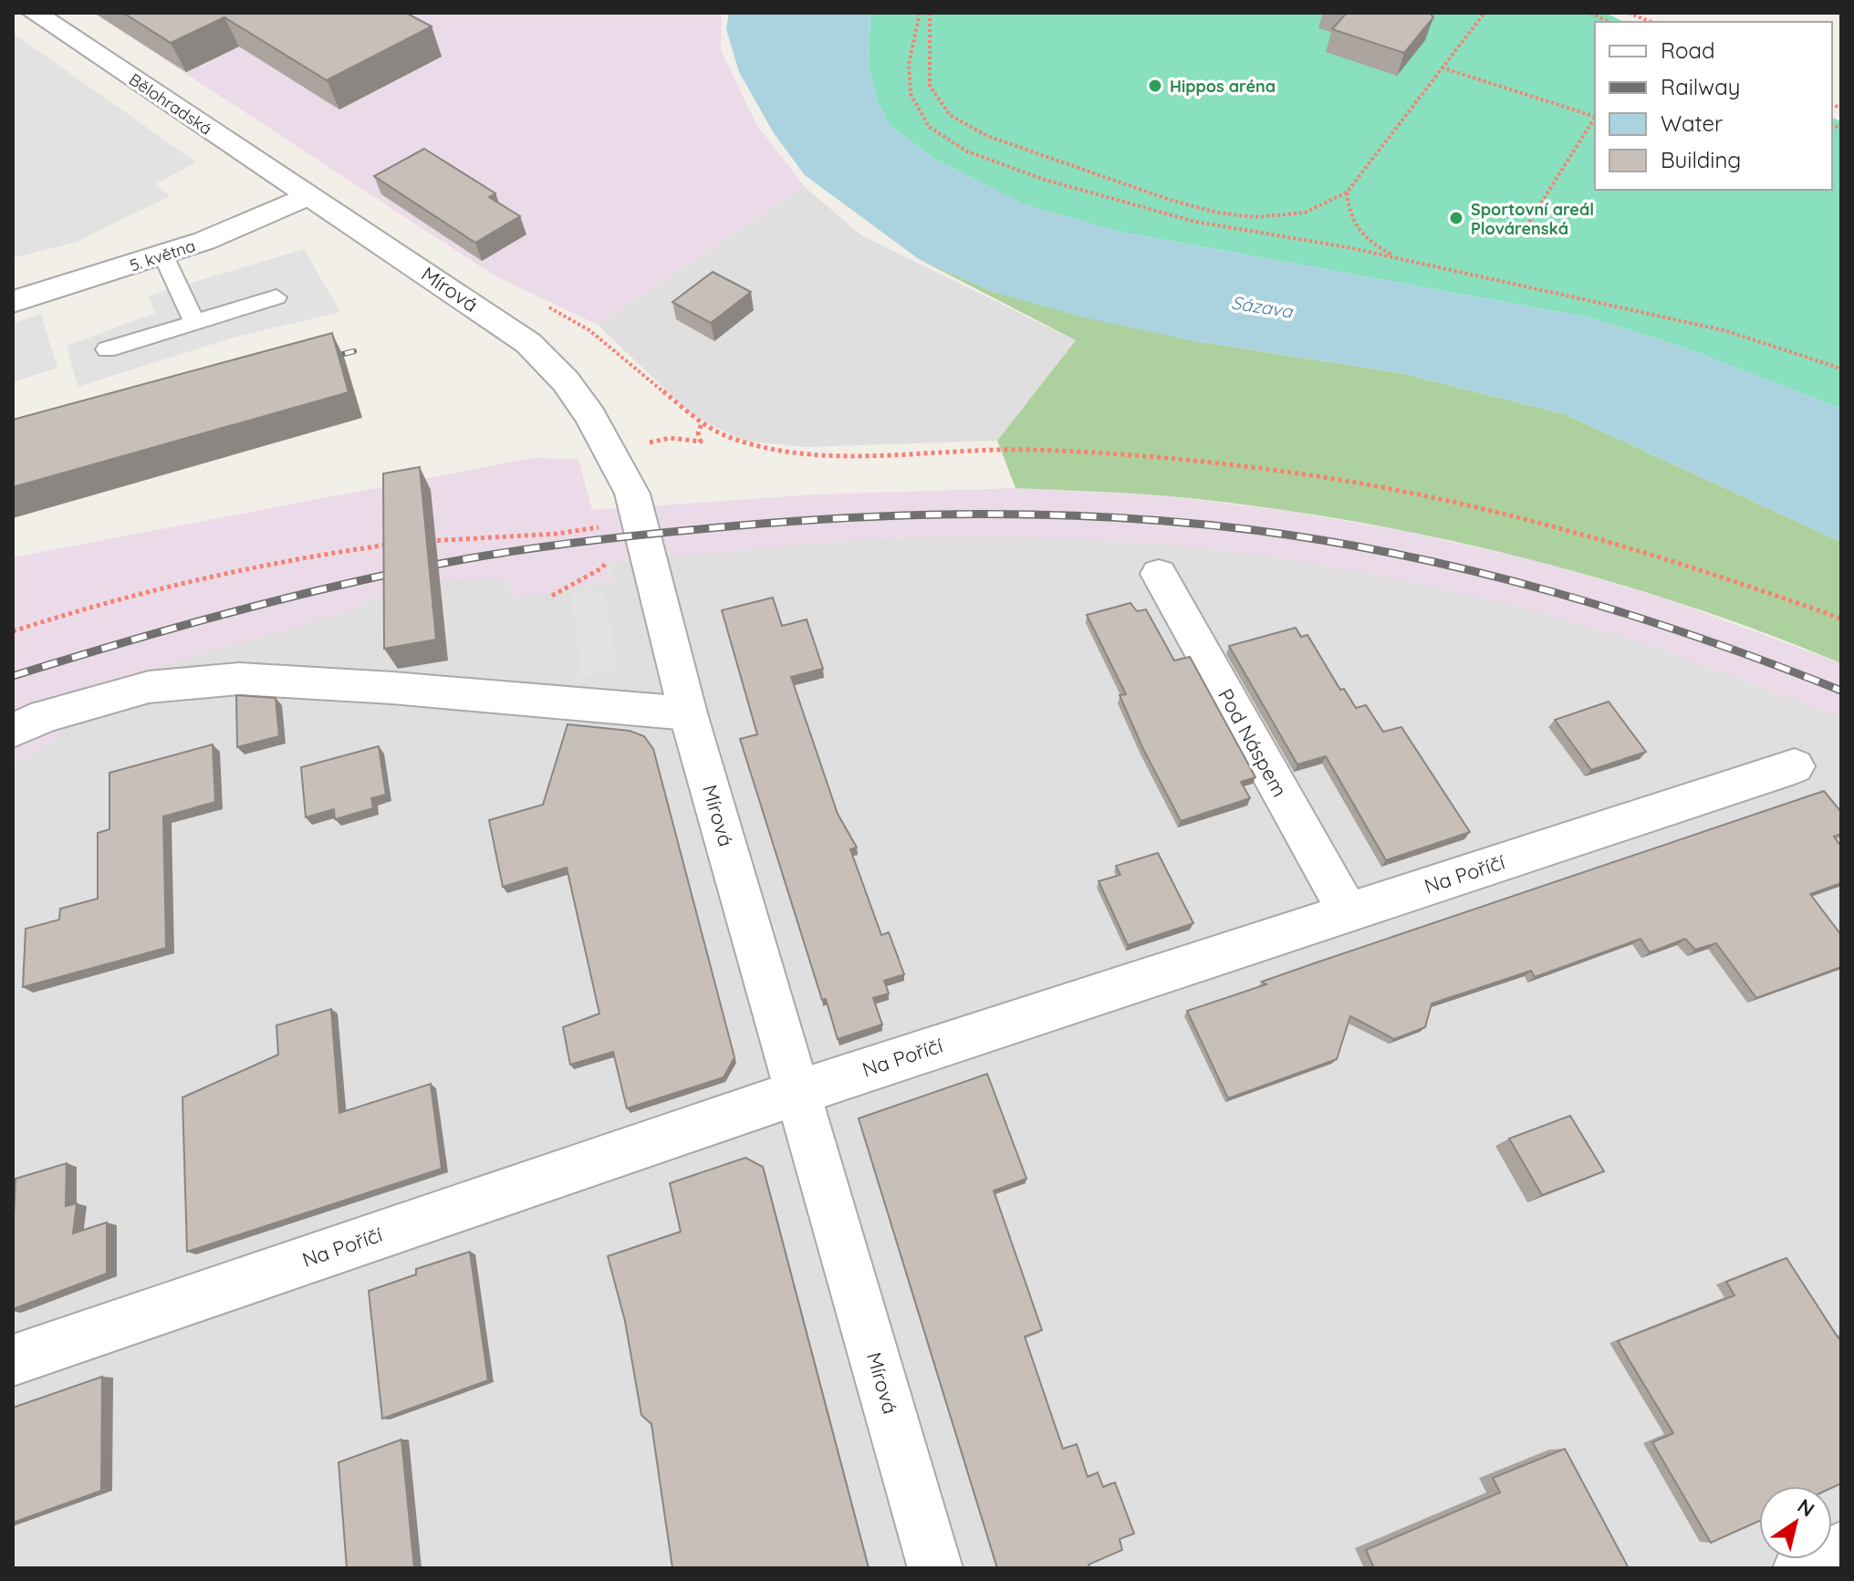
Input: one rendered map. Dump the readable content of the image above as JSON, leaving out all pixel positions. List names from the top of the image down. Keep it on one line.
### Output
{"streets":{"street":["Bělohradská","5. května","Mírová","Pod Náspem","Na Poříčí"]},"crossings":[["Bělohradská","5. května"],["Bělohradská","Mírová"],["5. května","Mírová"],["Mírová","Na Poříčí"],["Pod Náspem","Na Poříčí"]],"water":["Sázava"],"places":["Hippos aréna","Sportovní areál Plovárenská"],"legend":["Road","Railway","Water","Building"],"north":"top right"}
